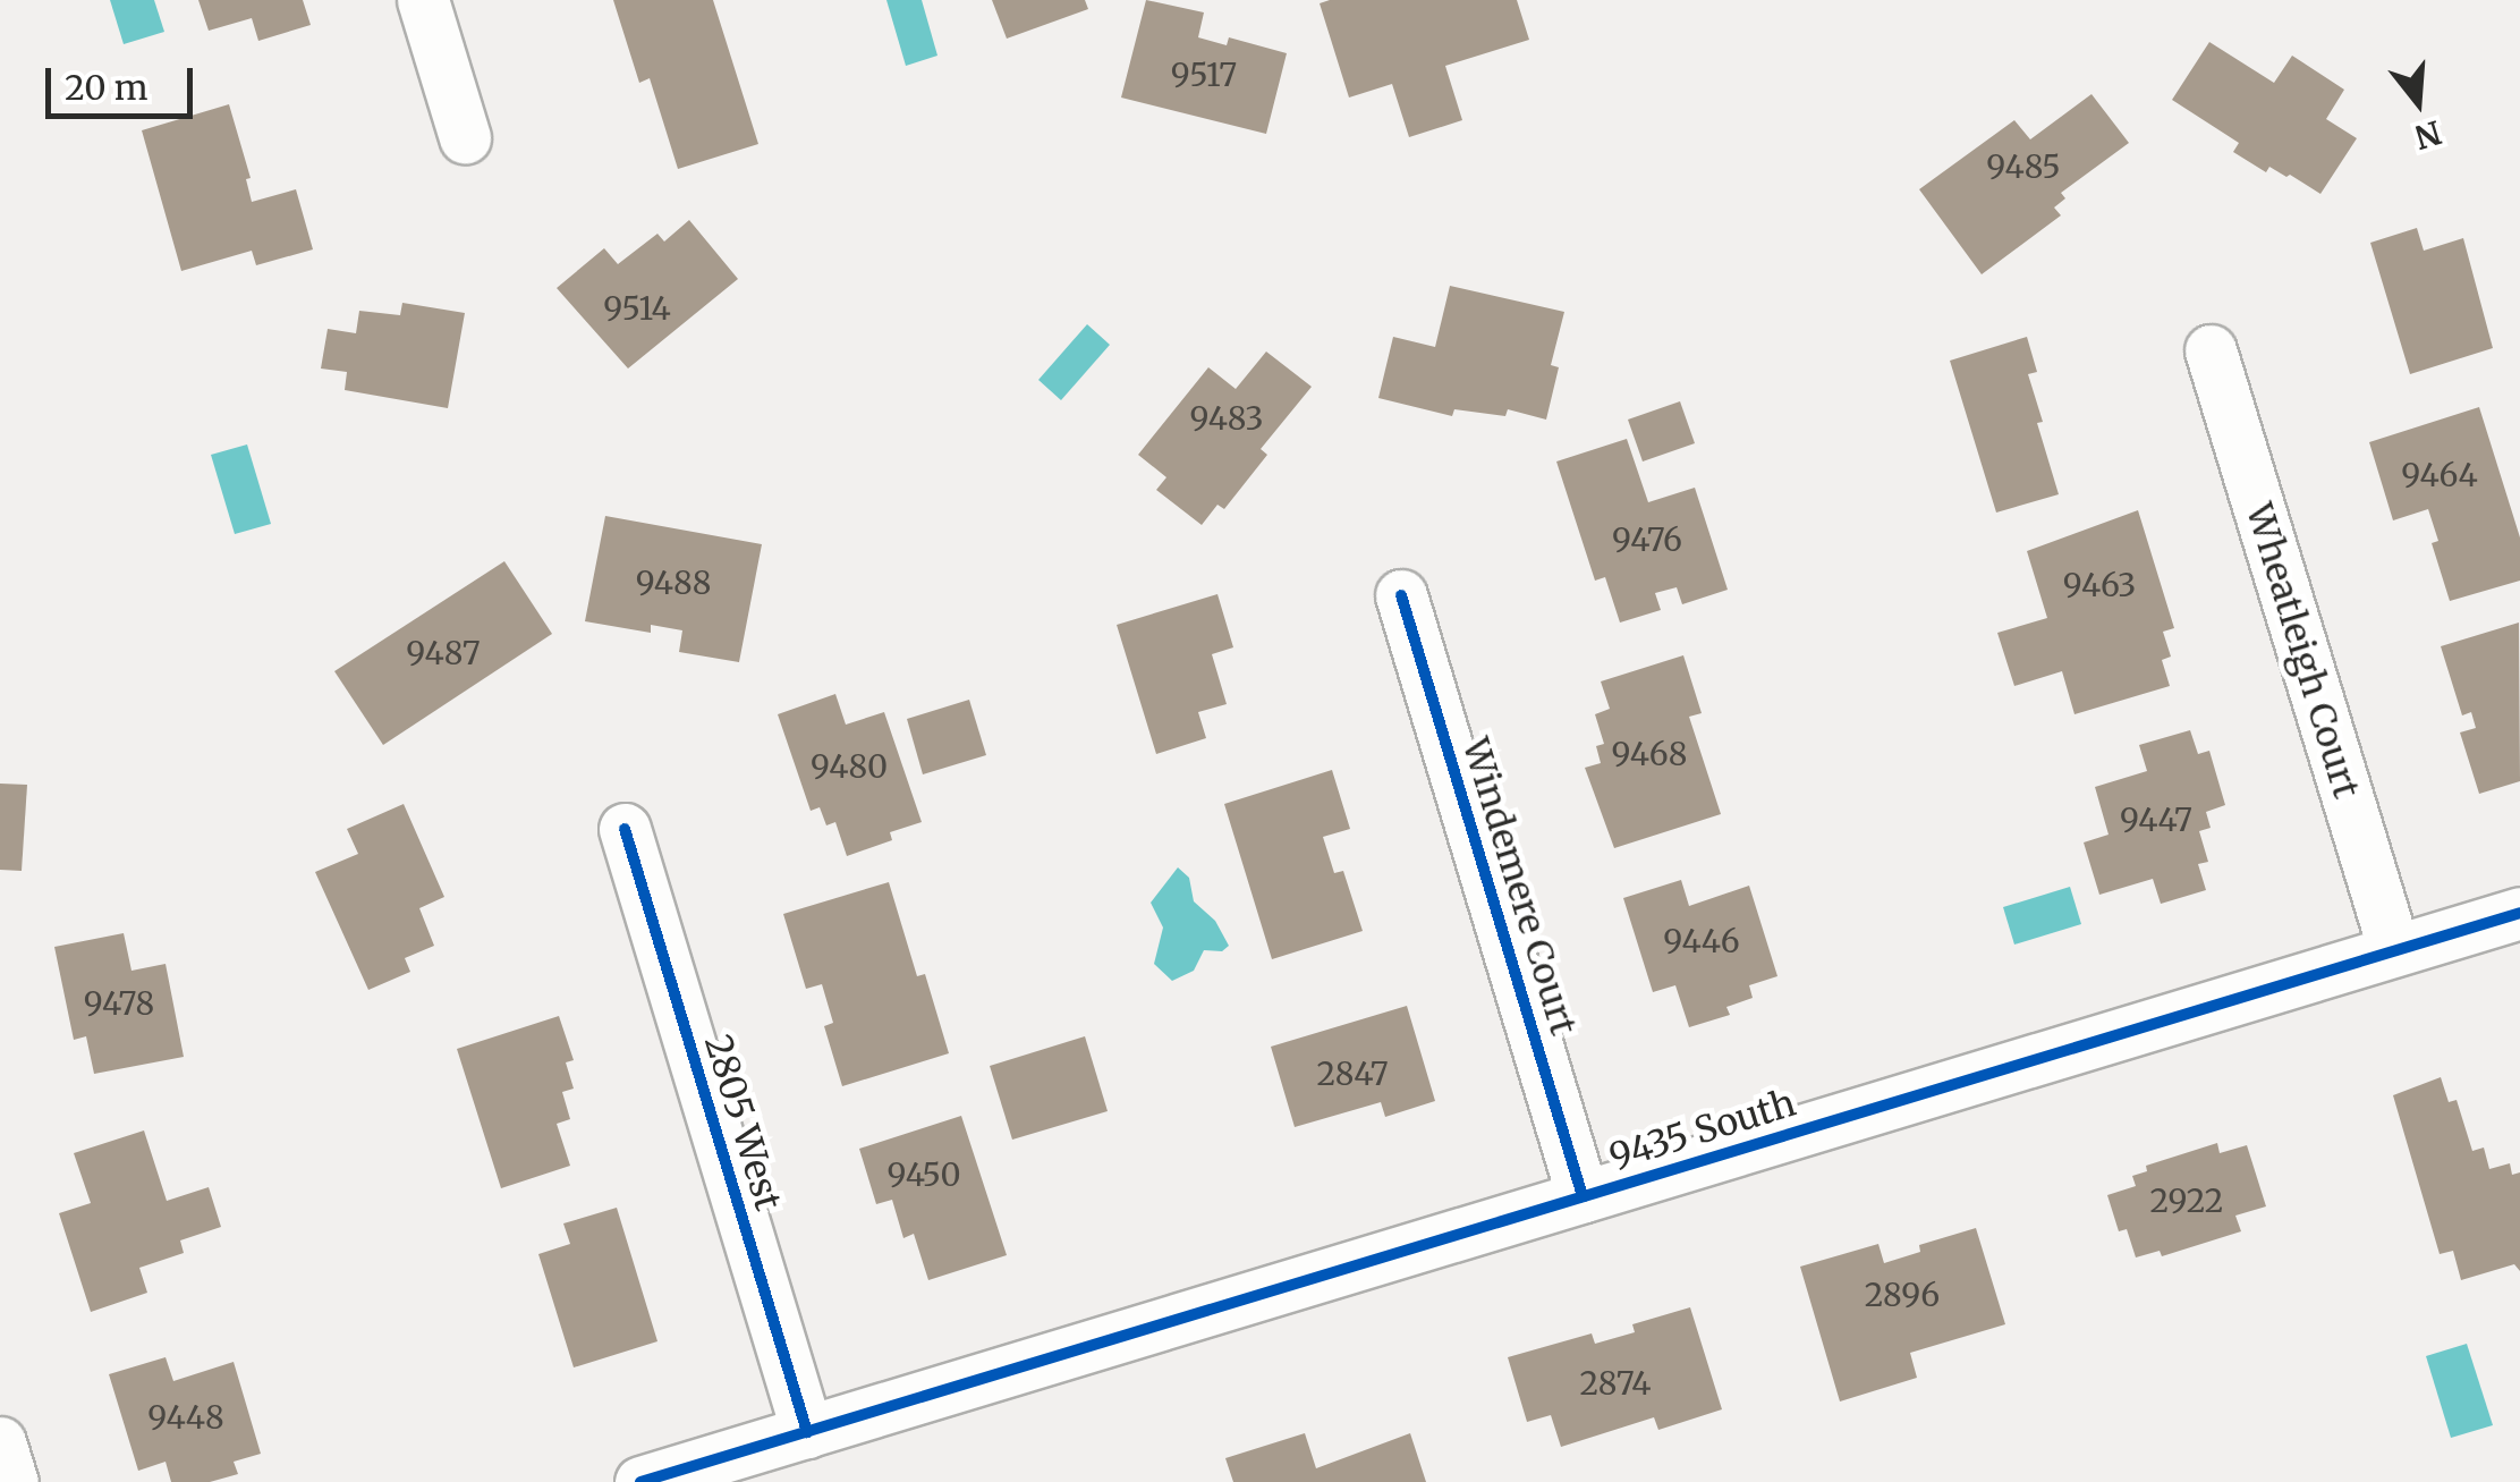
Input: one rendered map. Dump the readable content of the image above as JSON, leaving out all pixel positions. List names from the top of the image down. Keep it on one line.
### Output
{"streets":{"street":["Wheatleigh Court","Windemere Court","2805 West","9435 South"]},"crossings":[["Wheatleigh Court","9435 South"],["Windemere Court","9435 South"],["2805 West","9435 South"]],"house_numbers":["9517","9485","9514","9483","9464","9476","9488","9463","9487","9468","9480","9447","9446","9478","2847","9450","2922","2896","2874","9448"],"scale_bar":"20 m","north":"bottom"}
